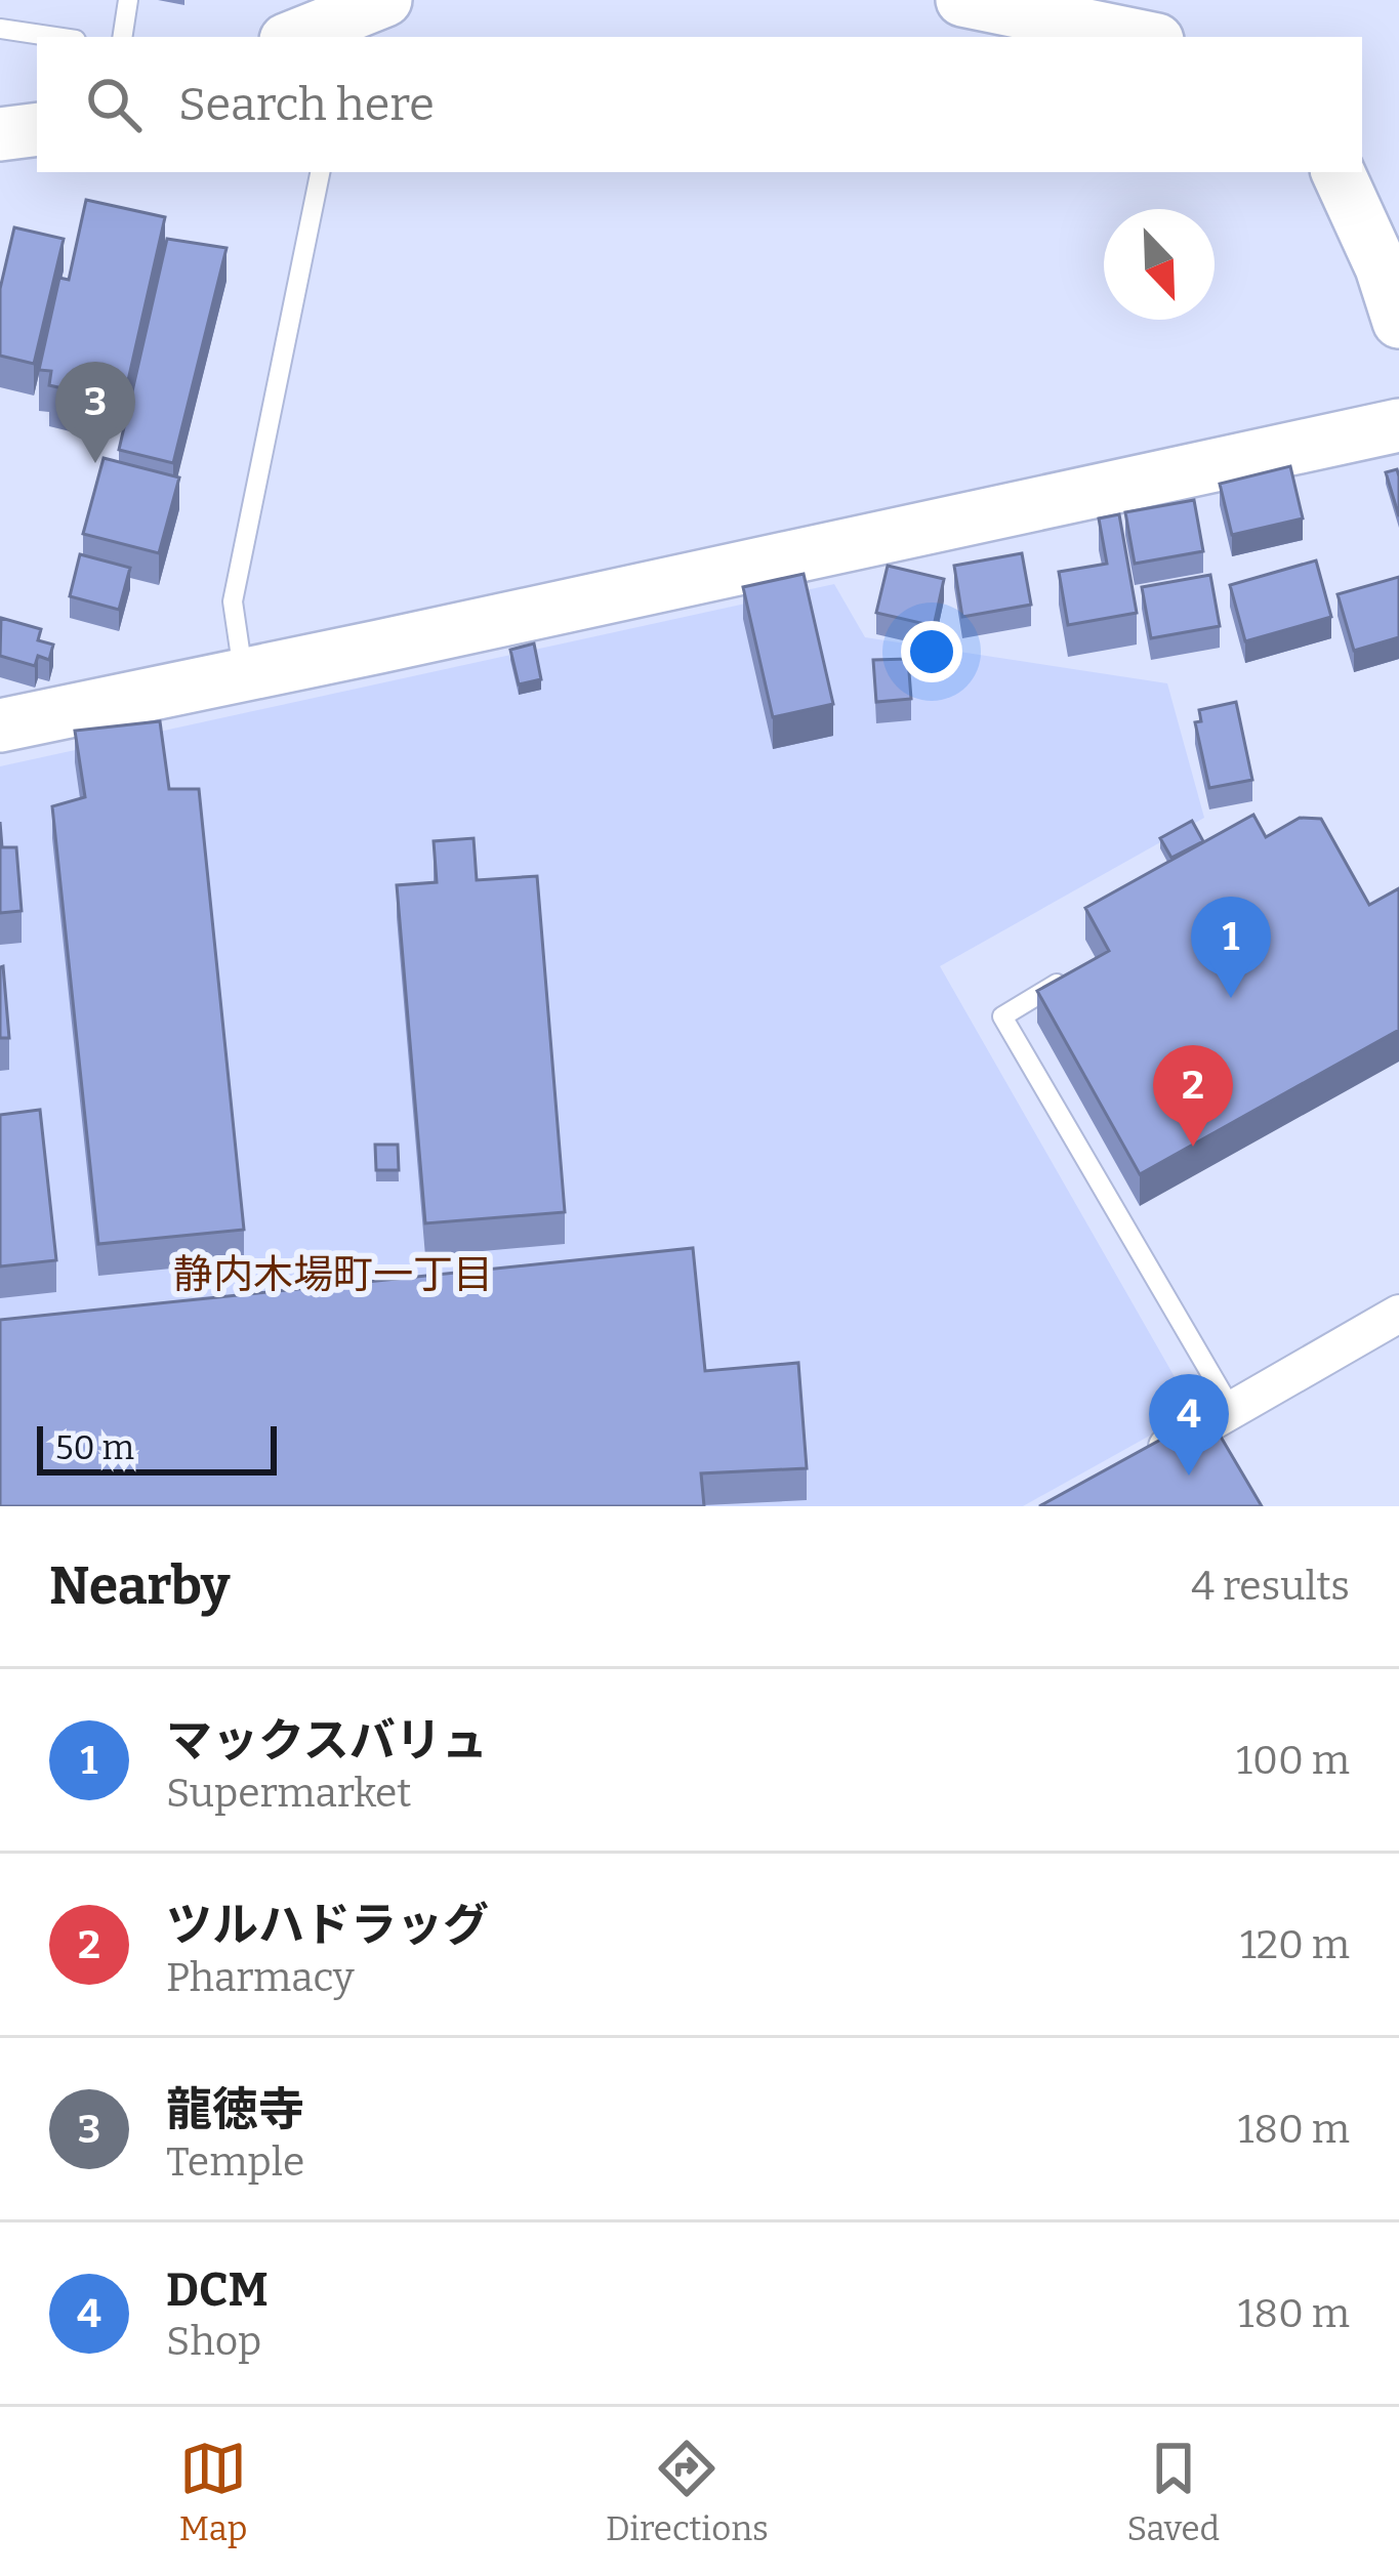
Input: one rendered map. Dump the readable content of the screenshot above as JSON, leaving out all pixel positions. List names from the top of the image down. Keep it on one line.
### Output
{"districts":["静内木場町一丁目"],"scale_bar":"50 m","north":"bottom right","page":{"search":"Search here","pins":["3","1","2","4"],"scale":"50 m","heading":["Nearby","4 results"],"list":[{"mark":"1","name":"マックスバリュ","note":"Supermarket","value":"100 m"},{"mark":"2","name":"ツルハドラッグ","note":"Pharmacy","value":"120 m"},{"mark":"3","name":"龍徳寺","note":"Temple","value":"180 m"},{"mark":"4","name":"DCM","note":"Shop","value":"180 m"}],"nav":["Map","Directions","Saved"]}}
